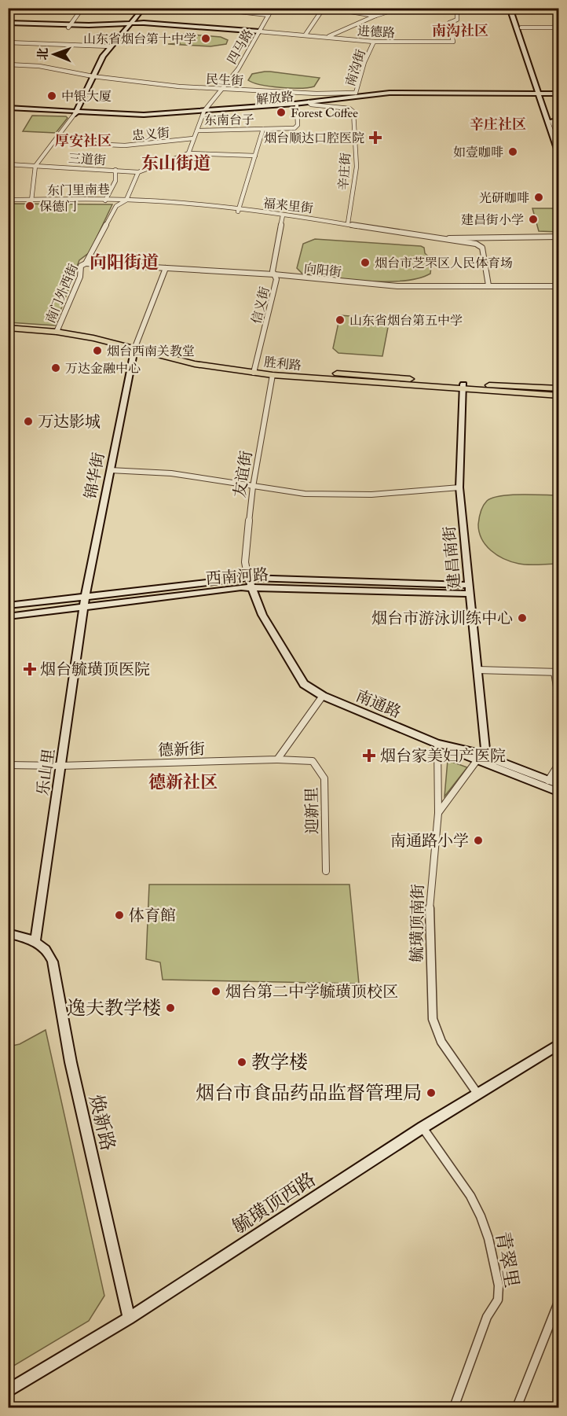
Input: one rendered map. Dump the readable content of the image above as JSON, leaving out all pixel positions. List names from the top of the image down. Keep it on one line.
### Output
{"streets":{"main road":["解放路","胜利路","锦华街","建昌南街","西南河路","南通路","乐山里","焕新路","毓璜顶西路"],"street":["进德路","四马路","南沟街","民生街","东南台子","忠义街","三道街","辛庄街","东门里南巷","福来里街","向阳街","南门外西街","信义街","友谊街","德新街","迎新里","毓璜顶南街","青翠里"]},"crossings":[["进德路","四马路"],["进德路","南沟街"],["四马路","民生街"],["四马路","解放路"],["南沟街","民生街"],["南沟街","解放路"],["民生街","解放路"],["解放路","辛庄街"],["东南台子","福来里街"],["辛庄街","福来里街"],["东门里南巷","福来里街"],["东门里南巷","南门外西街"],["福来里街","向阳街"],["福来里街","南门外西街"],["福来里街","信义街"],["向阳街","南门外西街"],["向阳街","信义街"],["南门外西街","胜利路"],["信义街","胜利路"],["胜利路","友谊街"],["胜利路","锦华街"],["胜利路","建昌南街"],["友谊街","西南河路"],["友谊街","南通路"],["锦华街","西南河路"],["锦华街","乐山里"],["建昌南街","西南河路"],["建昌南街","南通路"],["西南河路","南通路"],["西南河路","乐山里"],["南通路","毓璜顶南街"],["德新街","乐山里"],["德新街","迎新里"],["乐山里","焕新路"],["毓璜顶南街","毓璜顶西路"],["焕新路","毓璜顶西路"],["毓璜顶西路","青翠里"]],"districts":["南沟社区","辛庄社区","厚安社区","东山街道","向阳街道","德新社区"],"places":{"other":["山东省烟台第十中学","中银大厦","Forest Coffee","如壹咖啡","光研咖啡","保德门","建昌街小学","烟台市芝罘区人民体育场","山东省烟台第五中学","烟台西南关教堂","万达金融中心","万达影城","烟台市游泳训练中心","南通路小学","体育館","烟台第二中学毓璜顶校区","逸夫教学楼","教学楼","烟台市食品药品监督管理局"],"health":["烟台顺达口腔医院","烟台毓璜顶医院","烟台家美妇产医院"]},"north":"left"}
